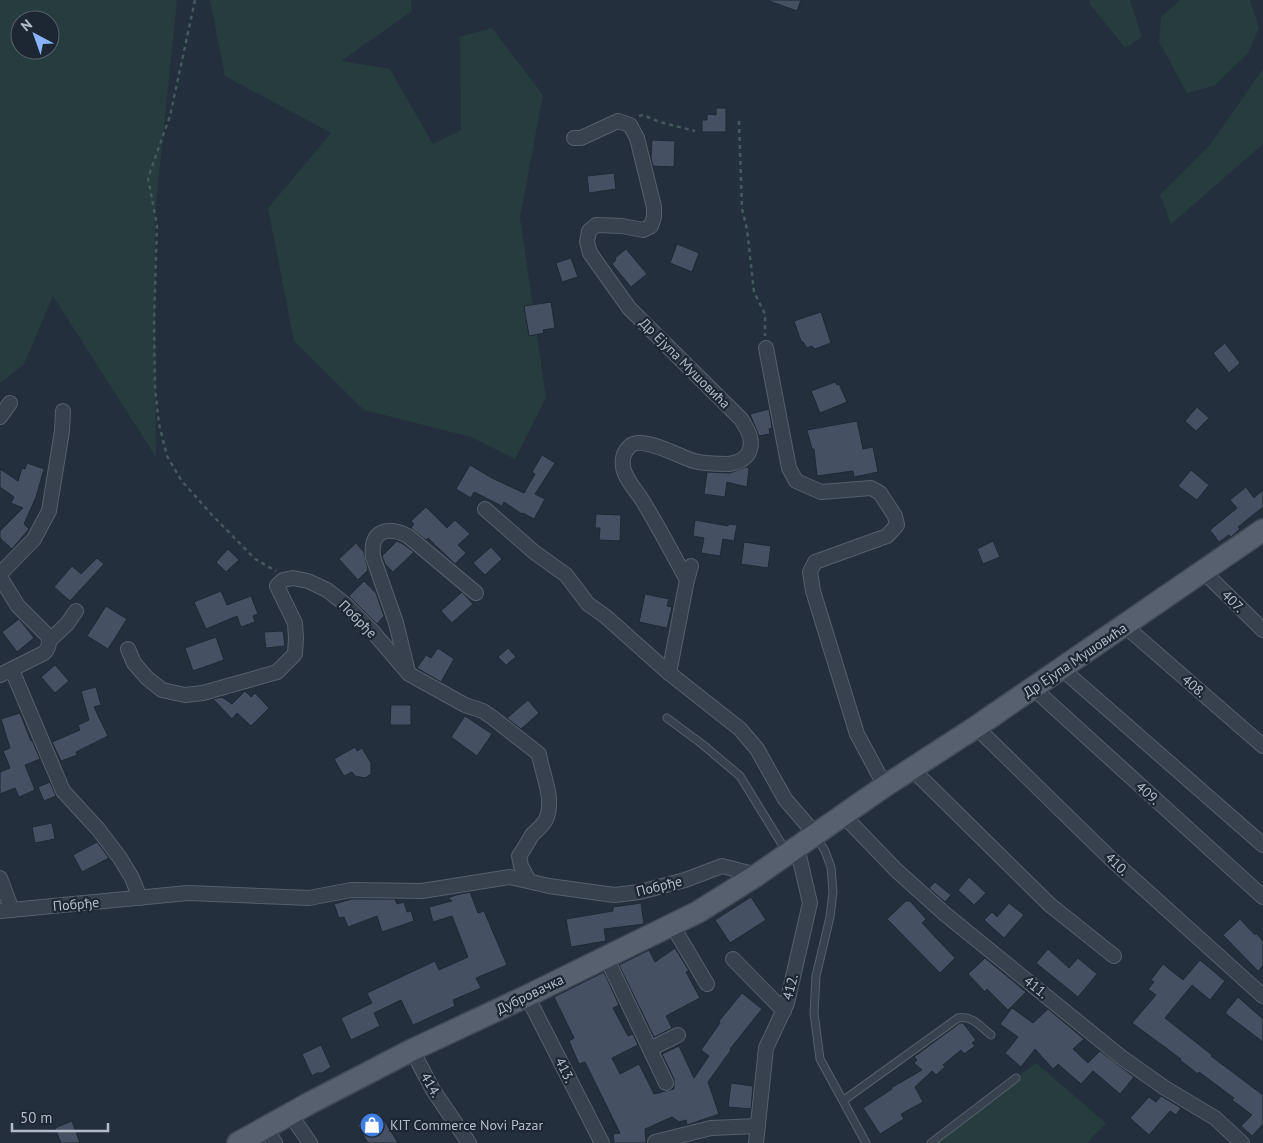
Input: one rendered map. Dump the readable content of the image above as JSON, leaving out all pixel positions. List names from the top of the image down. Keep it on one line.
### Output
{"streets":{"main road":["Др Ејупа Мушовића","Дубровачка"],"street":["407.","Побрђе","408.","409.","410.","412.","411.","413.","414."]},"crossings":[["Др Ејупа Мушовића","407."],["Др Ејупа Мушовића","408."],["Др Ејупа Мушовића","409."],["Др Ејупа Мушовића","410."],["Др Ејупа Мушовића","411."],["Др Ејупа Мушовића","Дубровачка"],["Побрђе","Дубровачка"],["412.","Дубровачка"],["Дубровачка","413."],["Дубровачка","414."]],"places":{"shop":["KIT Commerce Novi Pazar"]},"scale_bar":"50 m","north":"top left"}
